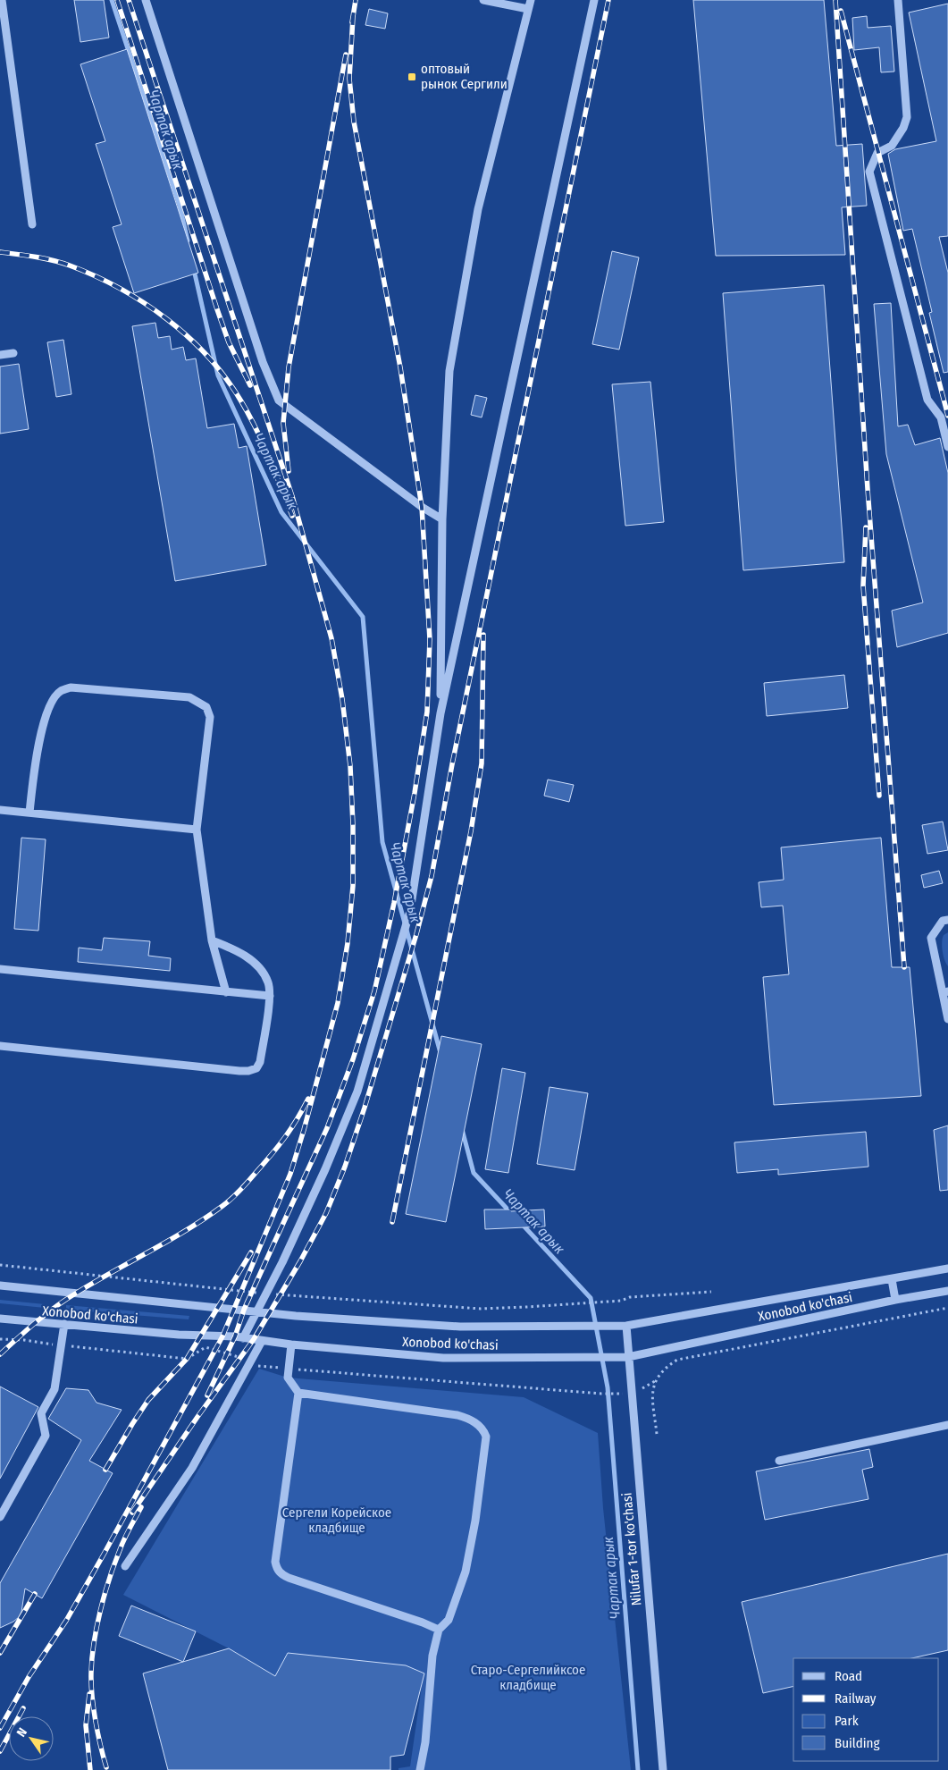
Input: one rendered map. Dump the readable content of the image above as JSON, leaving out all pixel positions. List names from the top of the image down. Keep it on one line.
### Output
{"streets":{"street":["Xonobod ko'chasi","Nilufar 1-tor ko'chasi"]},"crossings":[["Xonobod ko'chasi","Nilufar 1-tor ko'chasi"]],"water":["Чартак арык"],"parks":["Сергели Корейское кладбище","Старо-Сергелийксое кладбище"],"places":{"transit":["оптовый рынок Сергили"]},"legend":["Road","Railway","Park","Building"],"north":"top left"}
